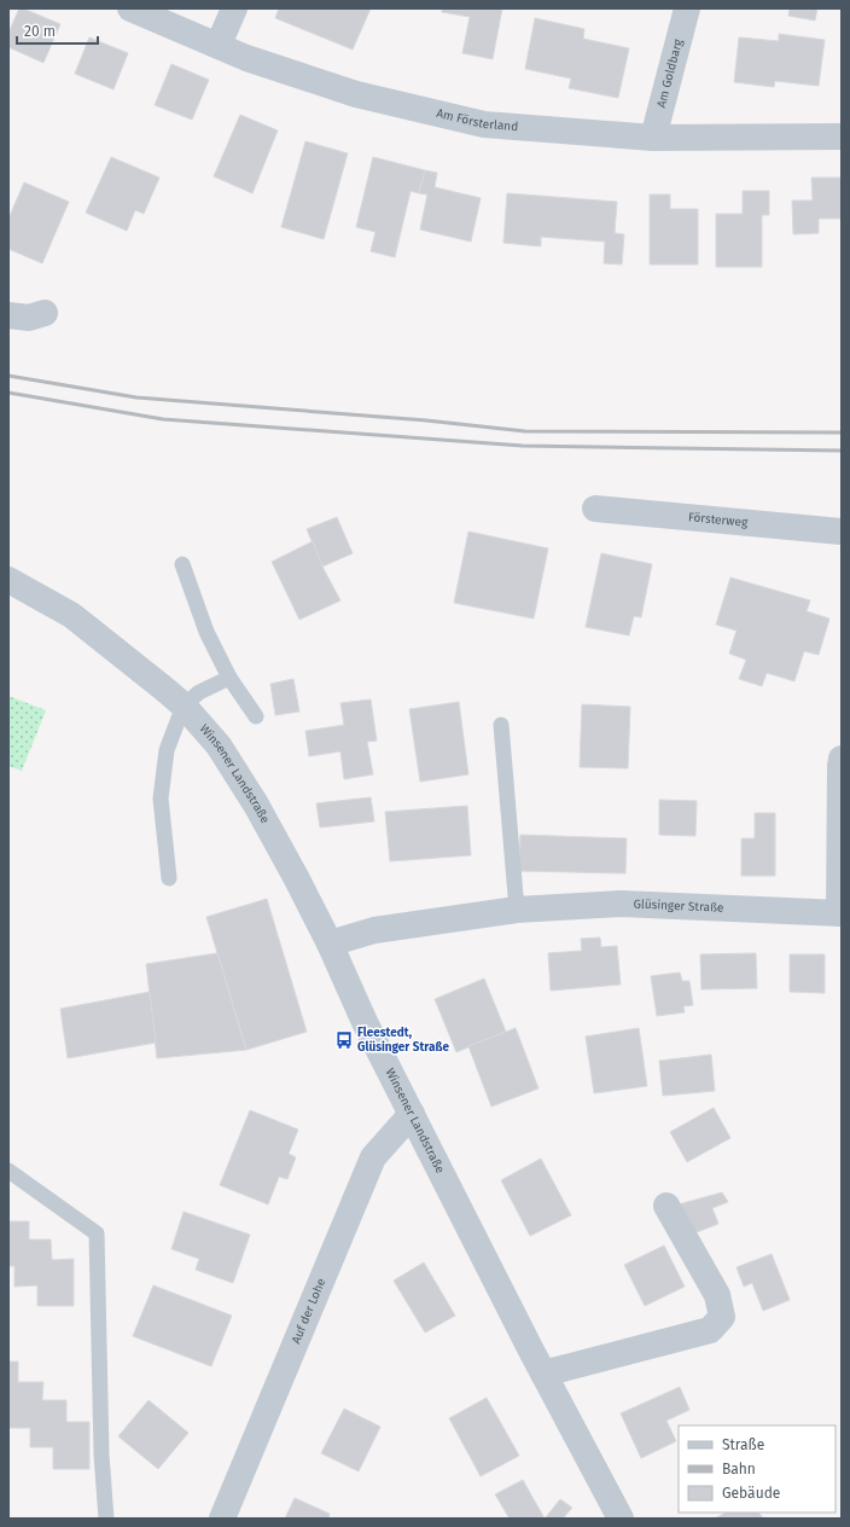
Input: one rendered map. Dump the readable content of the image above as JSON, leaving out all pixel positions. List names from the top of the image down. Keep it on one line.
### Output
{"streets":{"street":["Am Goldbarg","Am Försterland","Försterweg","Winsener Landstraße","Glüsinger Straße","Auf der Lohe"]},"crossings":[["Am Goldbarg","Am Försterland"],["Winsener Landstraße","Glüsinger Straße"],["Winsener Landstraße","Auf der Lohe"]],"places":{"bus stop":["Fleestedt, Glüsinger Straße"]},"legend":["Straße","Bahn","Gebäude"],"scale_bar":"20 m"}
